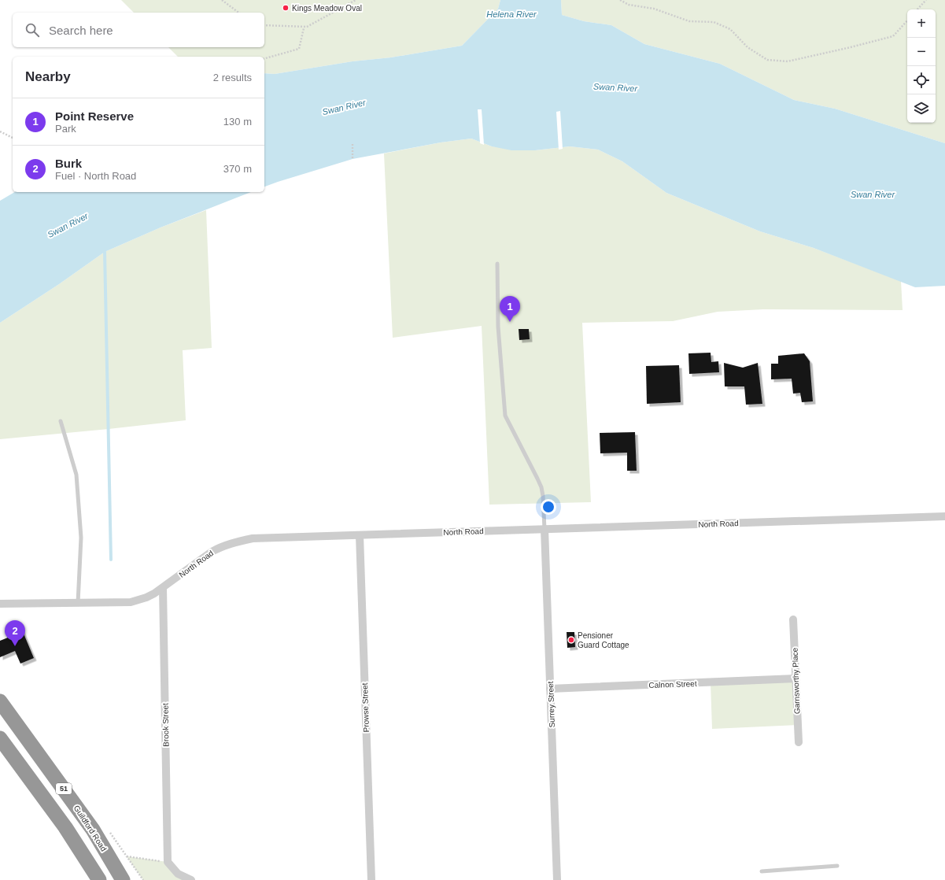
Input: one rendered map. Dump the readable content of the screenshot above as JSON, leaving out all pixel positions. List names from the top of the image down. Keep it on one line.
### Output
{"streets":{"highway":["51","Guildford Road"],"street":["North Road","Garnsworthy Place","Calnon Street","Surrey Street","Prowse Street","Brook Street"]},"crossings":[["North Road","Surrey Street"],["North Road","Prowse Street"],["North Road","Brook Street"],["Garnsworthy Place","Calnon Street"],["Calnon Street","Surrey Street"]],"water":["Helena River","Swan River"],"places":["Kings Meadow Oval","Pensioner Guard Cottage"],"page":{"map_buttons":["+","−"],"search":"Search here","heading":["Nearby","2 results"],"list":[{"mark":"1","name":"Point Reserve","note":"Park","value":"130 m"},{"mark":"2","name":"Burk","note":"Fuel · North Road","value":"370 m"}],"pins":["1","2"]}}
